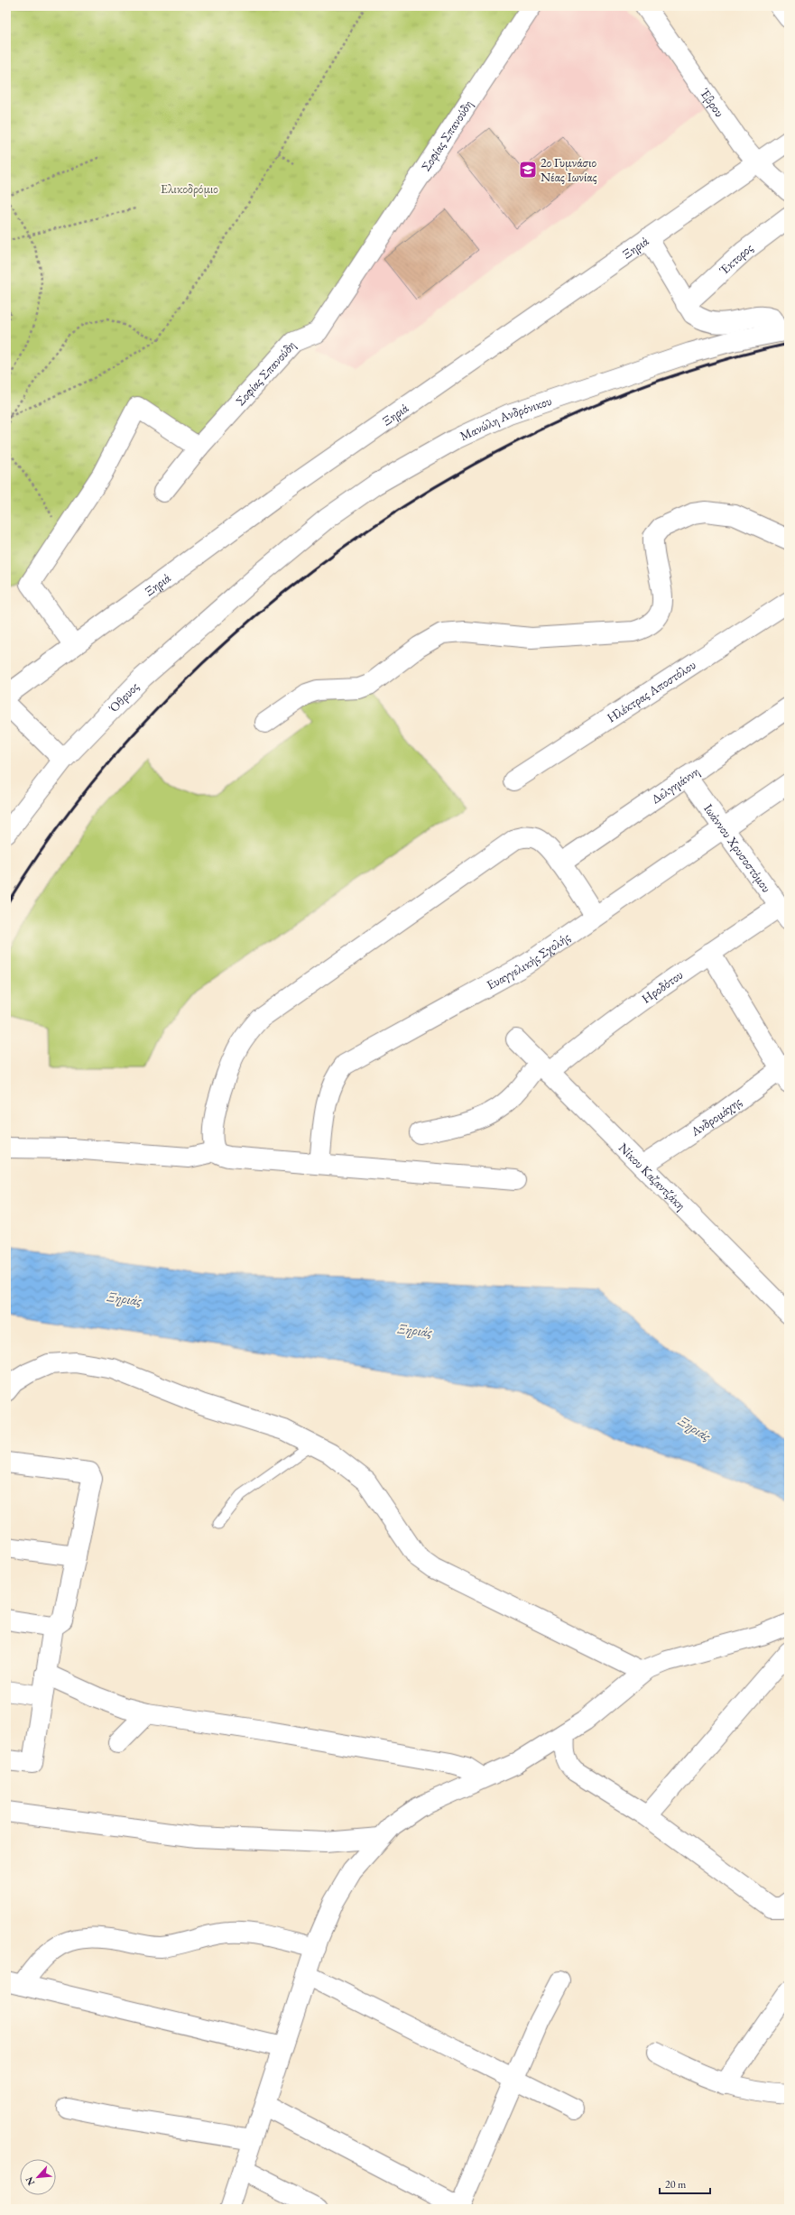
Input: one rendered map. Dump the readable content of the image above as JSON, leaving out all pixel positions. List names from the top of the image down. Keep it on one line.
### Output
{"streets":{"street":["Έβρου","Σοφίας Σπανούδη","Ξηριά","Έκτορος","Μανώλη Ανδρόνικου","Ηλέκτρας Αποστόλου","Όθρυος","Δελγηιάννη","Ιωάννου Χρυσοστόμου","Ευαγγελικής Σχολής","Ηροδότου","Ανδρομάχης","Νίκου Καζαντζάκη"]},"crossings":[["Έβρου","Ξηριά"],["Μανώλη Ανδρόνικου","Όθρυος"],["Δελγηιάννη","Ιωάννου Χρυσοστόμου"],["Ιωάννου Χρυσοστόμου","Ευαγγελικής Σχολής"],["Ιωάννου Χρυσοστόμου","Ηροδότου"],["Ηροδότου","Νίκου Καζαντζάκη"],["Ανδρομάχης","Νίκου Καζαντζάκη"]],"water":["Ξηριάς"],"parks":["Ελικοδρόμιο"],"places":{"school or university":["2ο Γυμνάσιο Νέας Ιωνίας"]},"scale_bar":"20 m","north":"bottom left"}
